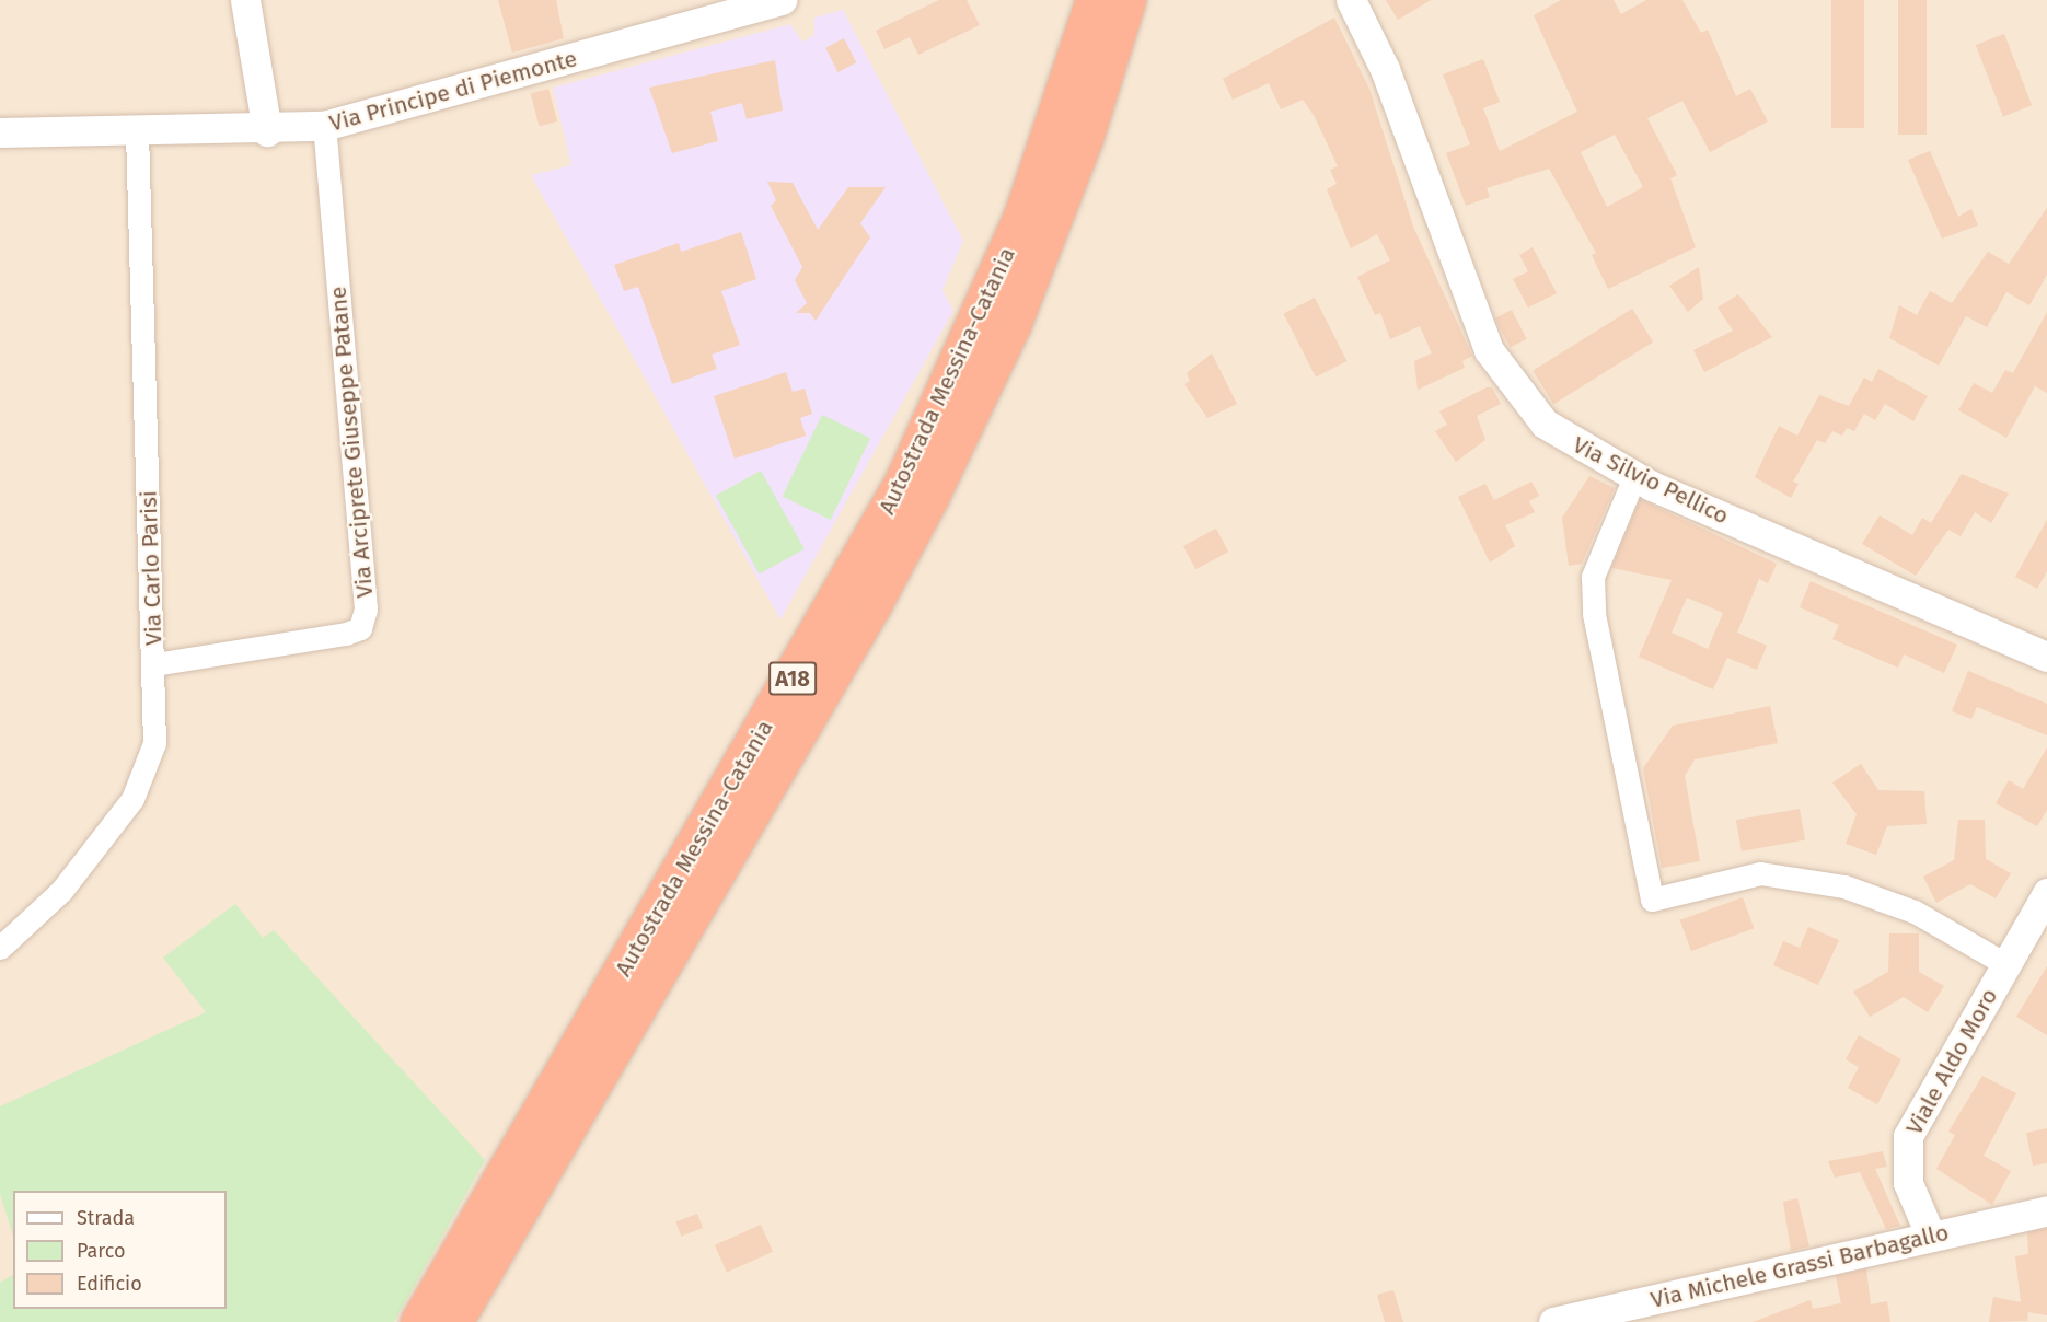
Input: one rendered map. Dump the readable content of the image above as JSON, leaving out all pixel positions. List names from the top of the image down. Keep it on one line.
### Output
{"streets":{"highway":["Autostrada Messina-Catania","A18"],"street":["Via Principe di Piemonte","Via Arciprete Giuseppe Patane","Via Silvio Pellico","Via Carlo Parisi","Viale Aldo Moro","Via Michele Grassi Barbagallo"]},"crossings":[["Via Principe di Piemonte","Via Arciprete Giuseppe Patane"],["Via Principe di Piemonte","Via Carlo Parisi"],["Via Arciprete Giuseppe Patane","Via Carlo Parisi"],["Viale Aldo Moro","Via Michele Grassi Barbagallo"]],"legend":["Strada","Parco","Edificio"]}
